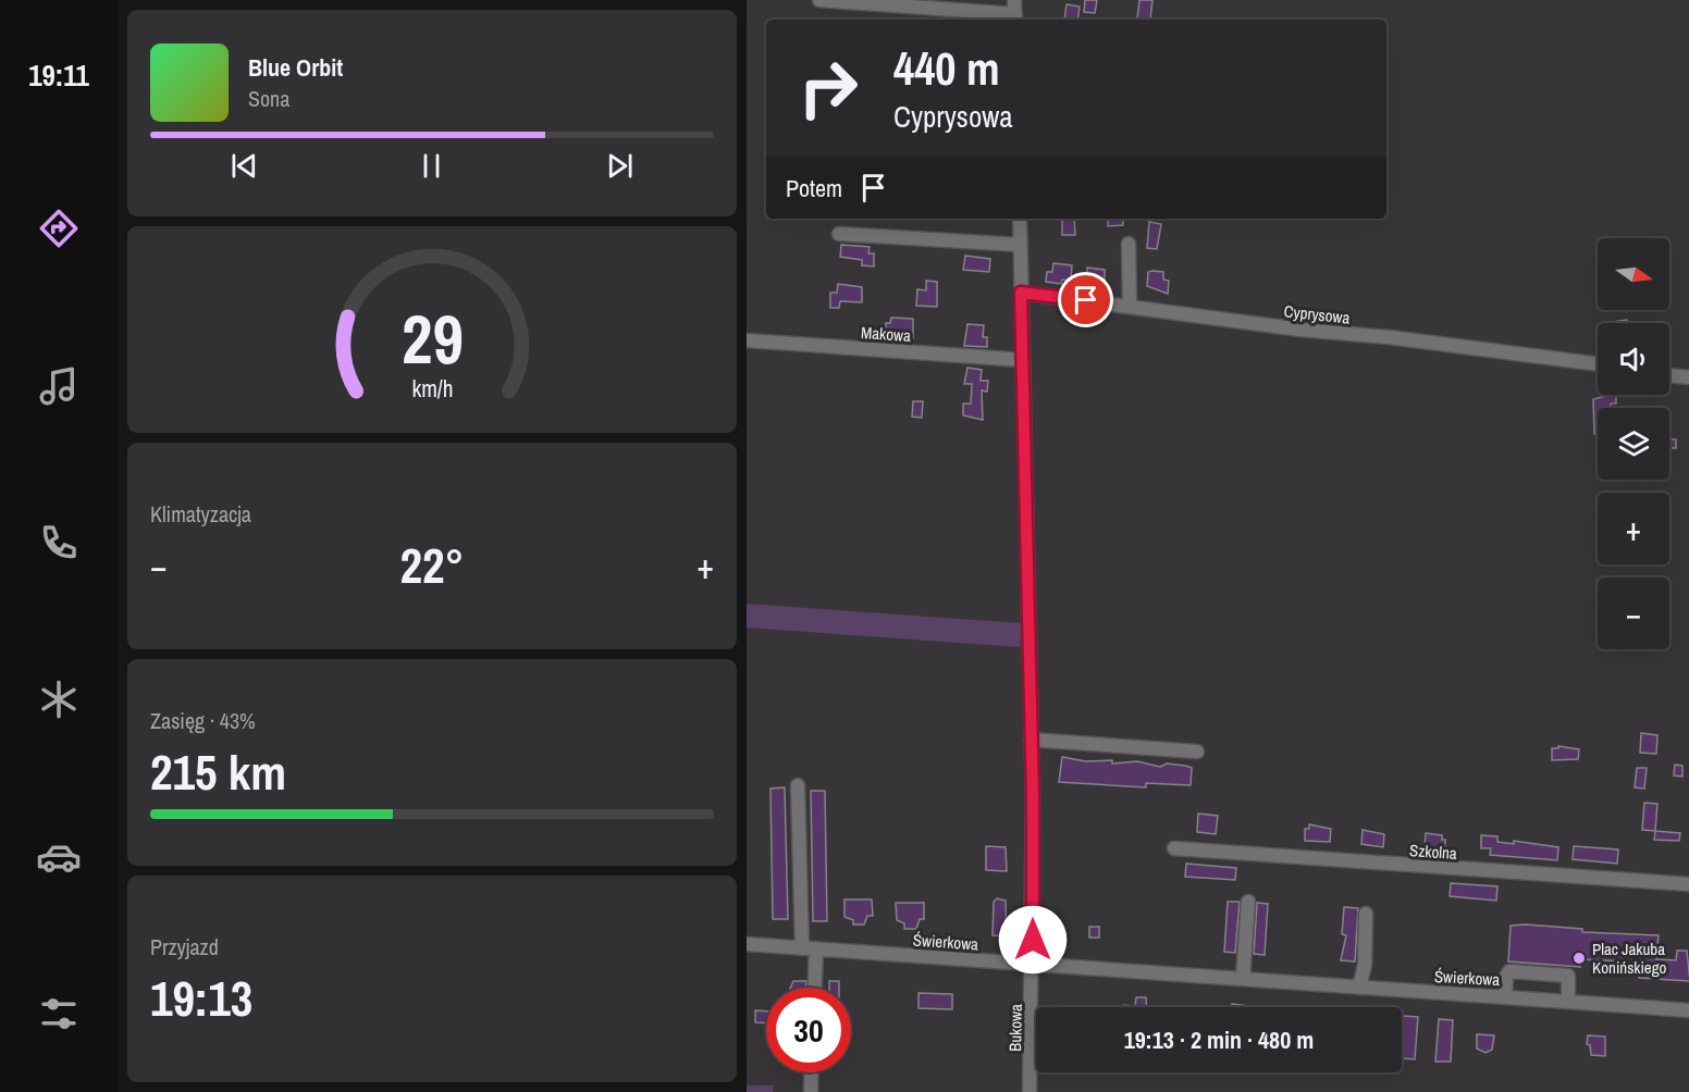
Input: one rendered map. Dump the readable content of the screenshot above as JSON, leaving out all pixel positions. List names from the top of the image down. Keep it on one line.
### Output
{"streets":{"street":["Cyprysowa","Makowa","Szkolna","Świerkowa","Bukowa"]},"crossings":[["Cyprysowa","Bukowa"],["Makowa","Bukowa"],["Świerkowa","Bukowa"]],"places":["Plac Jakuba Konińskiego"],"north":"right","page":{"tabs":"19:11","turn":["440 m","Cyprysowa"],"song":["Blue Orbit","Sona"],"then":"Potem","map_buttons":["+","−"],"tile":["Klimatyzacja",["Zasięg · 43%","215 km"],["Przyjazd","19:13"]],"heat":["−","22°","+"],"limit":"30","trip":"19:13 · 2 min · 480 m","gauge":["29","km/h"]}}
